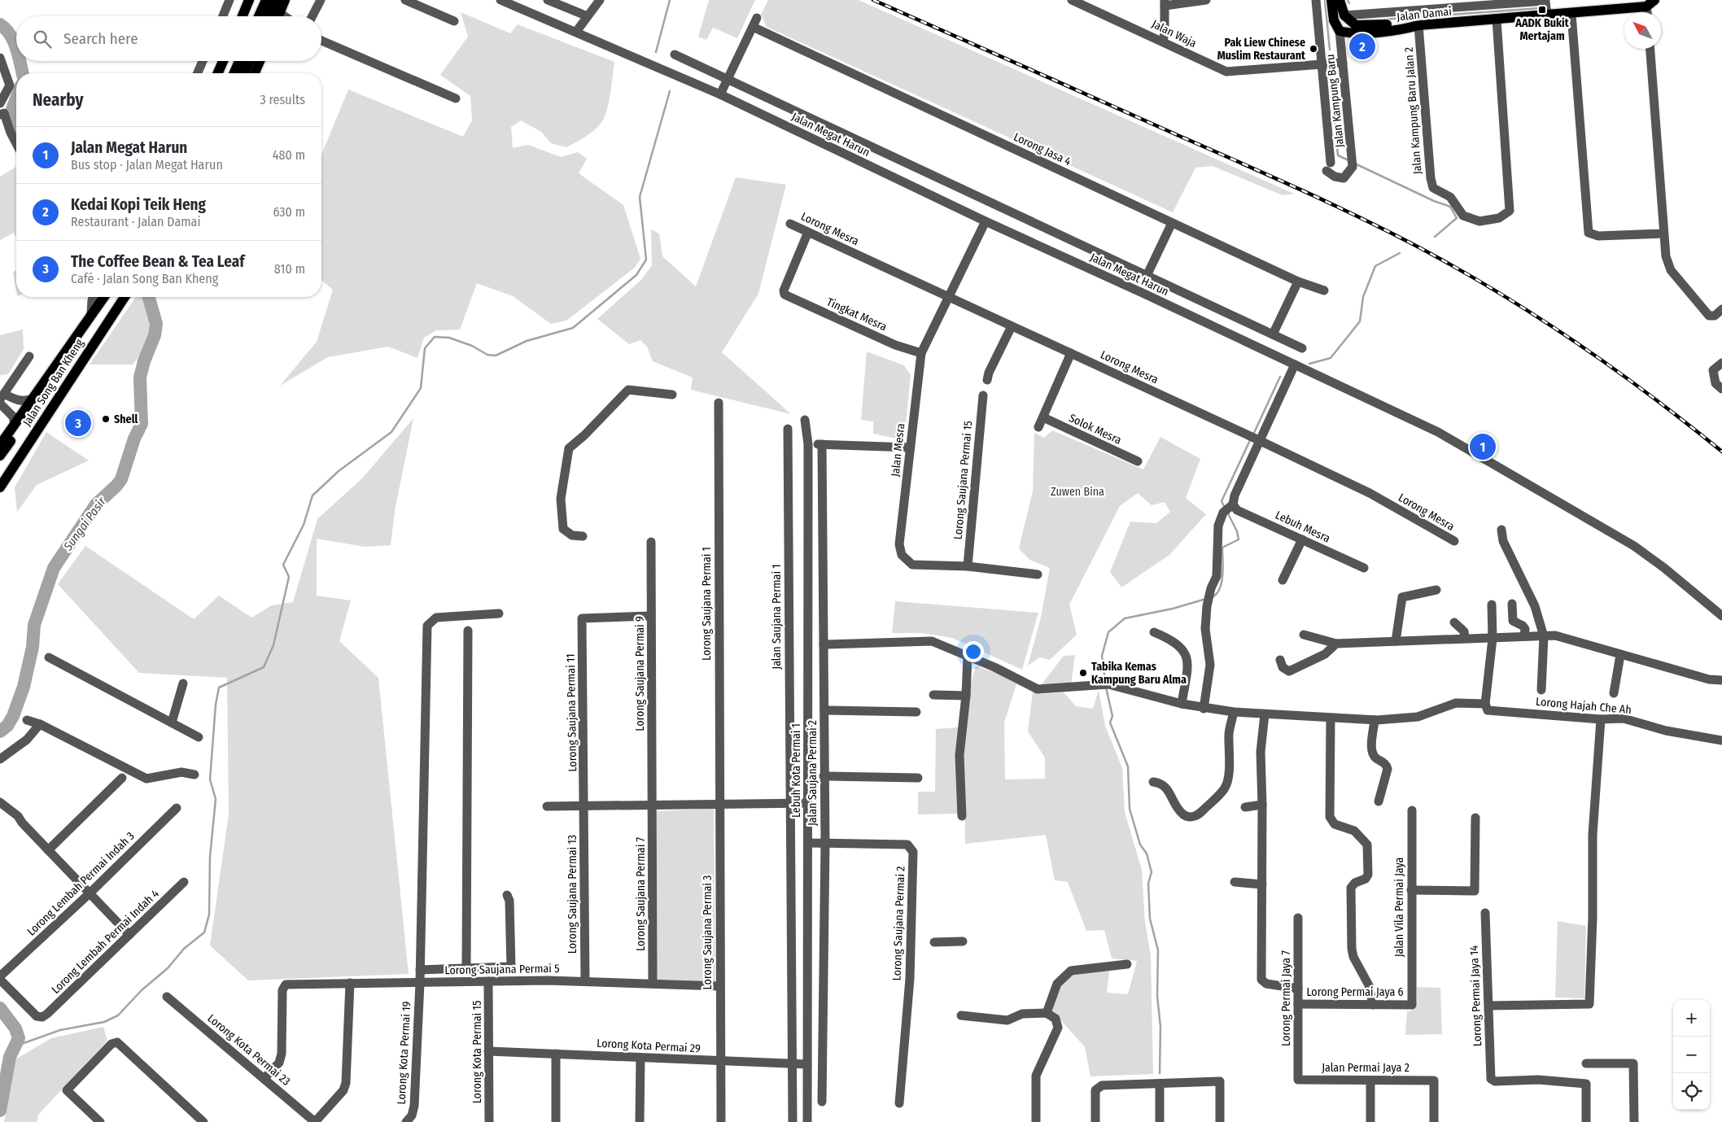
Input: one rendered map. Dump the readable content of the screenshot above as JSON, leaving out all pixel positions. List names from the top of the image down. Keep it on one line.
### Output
{"streets":{"main road":["Jalan Damai","Jalan Kampung Baru","Jalan Song Ban Kheng"],"street":["Jalan Waja","Jalan Kampung Baru Jalan 2","Jalan Megat Harun","Lorong Jasa 4","Lorong Mesra","Tingkat Mesra","Solok Mesra","Jalan Mesra","Lorong Saujana Permai 15","Lebuh Mesra","Lorong Saujana Permai 1","Jalan Saujana Permai 1","Lorong Saujana Permai 9","Lorong Hajah Che Ah","Lorong Saujana Permai 11","Lebuh Kota Permai 1","Jalan Saujana Permai 2","Lorong Lembah Permai Indah 3","Lorong Saujana Permai 13","Lorong Saujana Permai 7","Jalan Vila Permai Jaya","Lorong Saujana Permai 2","Lorong Saujana Permai 3","Lorong Lembah Permai Indah 4","Lorong Saujana Permai 5","Lorong Permai Jaya 6","Lorong Permai Jaya 14","Lorong Permai Jaya 7","Lorong Kota Permai 29","Lorong Kota Permai 23","Lorong Kota Permai 15","Lorong Kota Permai 19","Jalan Permai Jaya 2"]},"crossings":[["Jalan Damai","Jalan Kampung Baru"],["Jalan Damai","Jalan Kampung Baru Jalan 2"],["Jalan Waja","Jalan Kampung Baru"],["Jalan Megat Harun","Jalan Mesra"],["Lorong Mesra","Tingkat Mesra"],["Lorong Mesra","Jalan Mesra"],["Tingkat Mesra","Jalan Mesra"],["Jalan Mesra","Lorong Saujana Permai 15"],["Lorong Saujana Permai 1","Lorong Saujana Permai 3"],["Jalan Saujana Permai 1","Lebuh Kota Permai 1"],["Lorong Saujana Permai 9","Lorong Saujana Permai 11"],["Lorong Saujana Permai 9","Lorong Saujana Permai 7"],["Lorong Saujana Permai 11","Lorong Saujana Permai 13"],["Lebuh Kota Permai 1","Lorong Saujana Permai 2"],["Lebuh Kota Permai 1","Lorong Kota Permai 29"],["Jalan Saujana Permai 2","Lorong Saujana Permai 2"],["Lorong Saujana Permai 13","Lorong Saujana Permai 5"],["Lorong Saujana Permai 7","Lorong Saujana Permai 5"],["Jalan Vila Permai Jaya","Lorong Permai Jaya 6"],["Lorong Saujana Permai 3","Lorong Saujana Permai 5"],["Lorong Saujana Permai 3","Lorong Kota Permai 29"],["Lorong Saujana Permai 5","Lorong Kota Permai 23"],["Lorong Saujana Permai 5","Lorong Kota Permai 15"],["Lorong Saujana Permai 5","Lorong Kota Permai 19"],["Lorong Permai Jaya 6","Lorong Permai Jaya 7"],["Lorong Permai Jaya 7","Jalan Permai Jaya 2"],["Lorong Kota Permai 29","Lorong Kota Permai 15"]],"water":["Sungai Pasir"],"parks":["Zuwen Bina"],"places":{"transit":["AADK Bukit Mertajam"],"other":["Pak Liew Chinese Muslim Restaurant","Shell","Tabika Kemas Kampung Baru Alma"]},"north":"top left","page":{"search":"Search here","pins":["2","3","1"],"heading":["Nearby","3 results"],"list":[{"mark":"1","name":"Jalan Megat Harun","note":"Bus stop · Jalan Megat Harun","value":"480 m"},{"mark":"2","name":"Kedai Kopi Teik Heng","note":"Restaurant · Jalan Damai","value":"630 m"},{"mark":"3","name":"The Coffee Bean & Tea Leaf","note":"Café · Jalan Song Ban Kheng","value":"810 m"}],"map_buttons":["+","−"]}}
